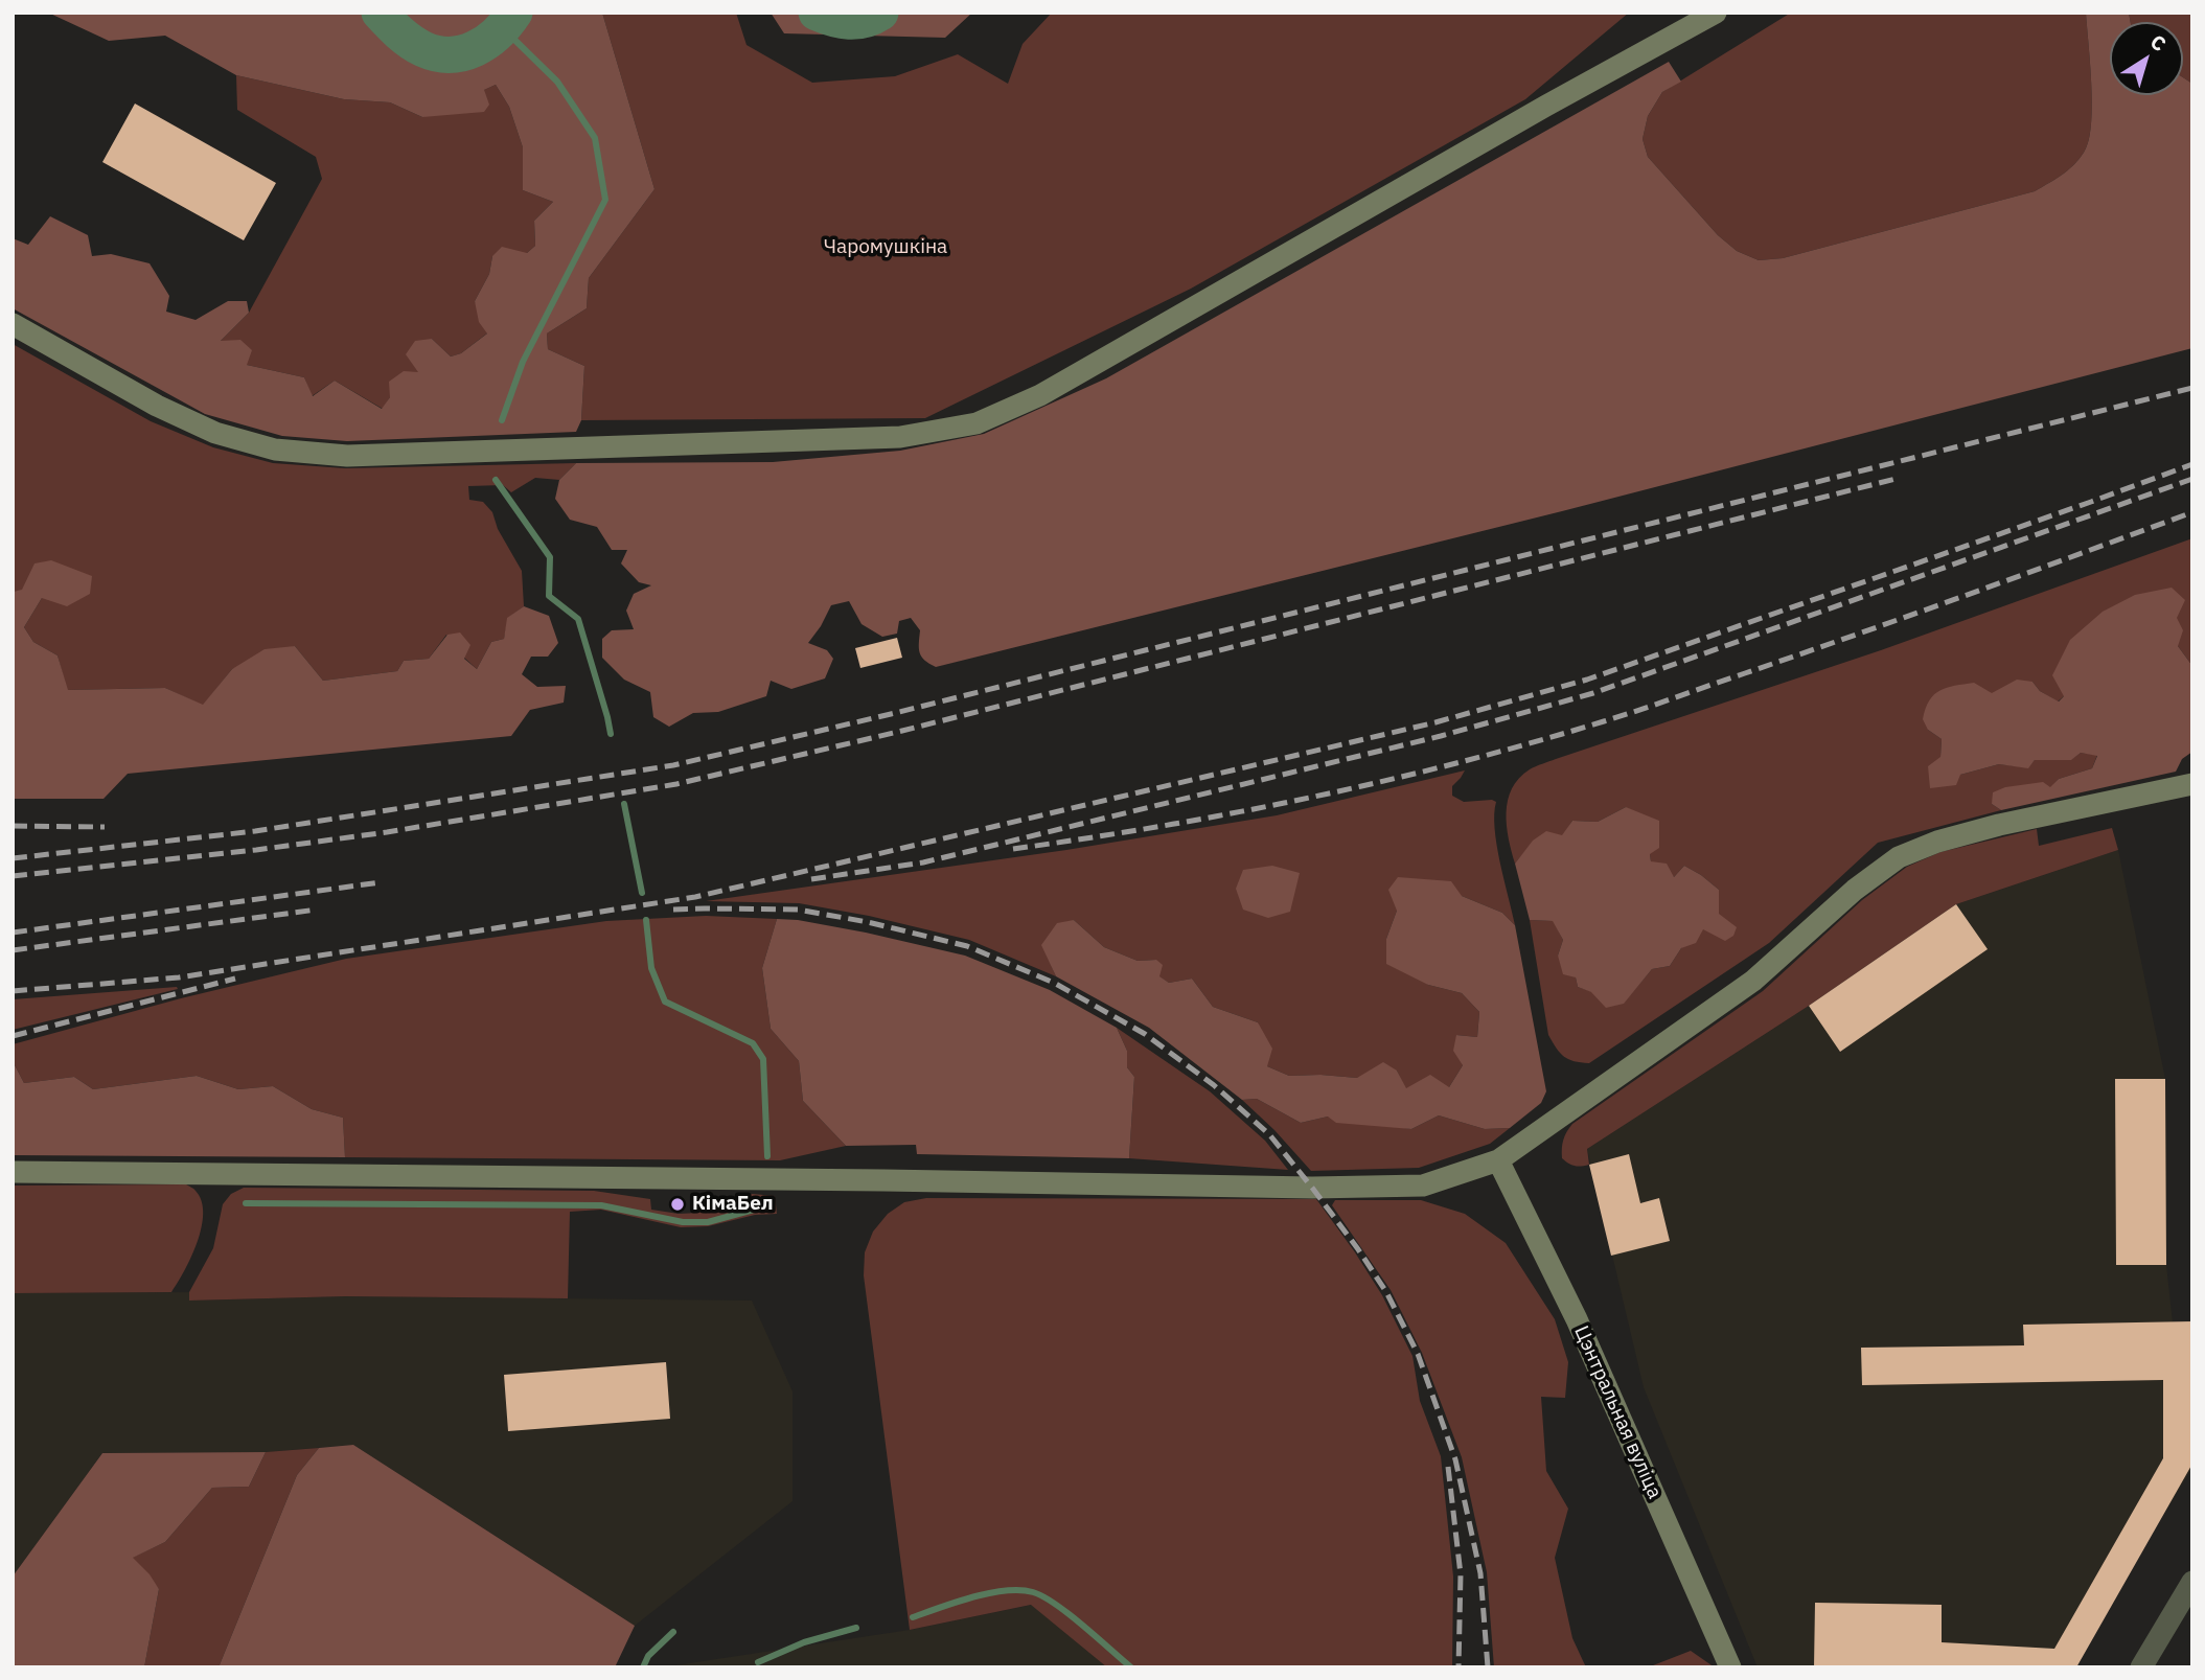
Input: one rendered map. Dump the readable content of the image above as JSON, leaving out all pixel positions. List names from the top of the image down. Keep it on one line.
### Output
{"streets":{"street":["Цэнтральная вуліца"]},"parks":["Чаромушкіна"],"places":["КімаБел"],"north":"top right"}
